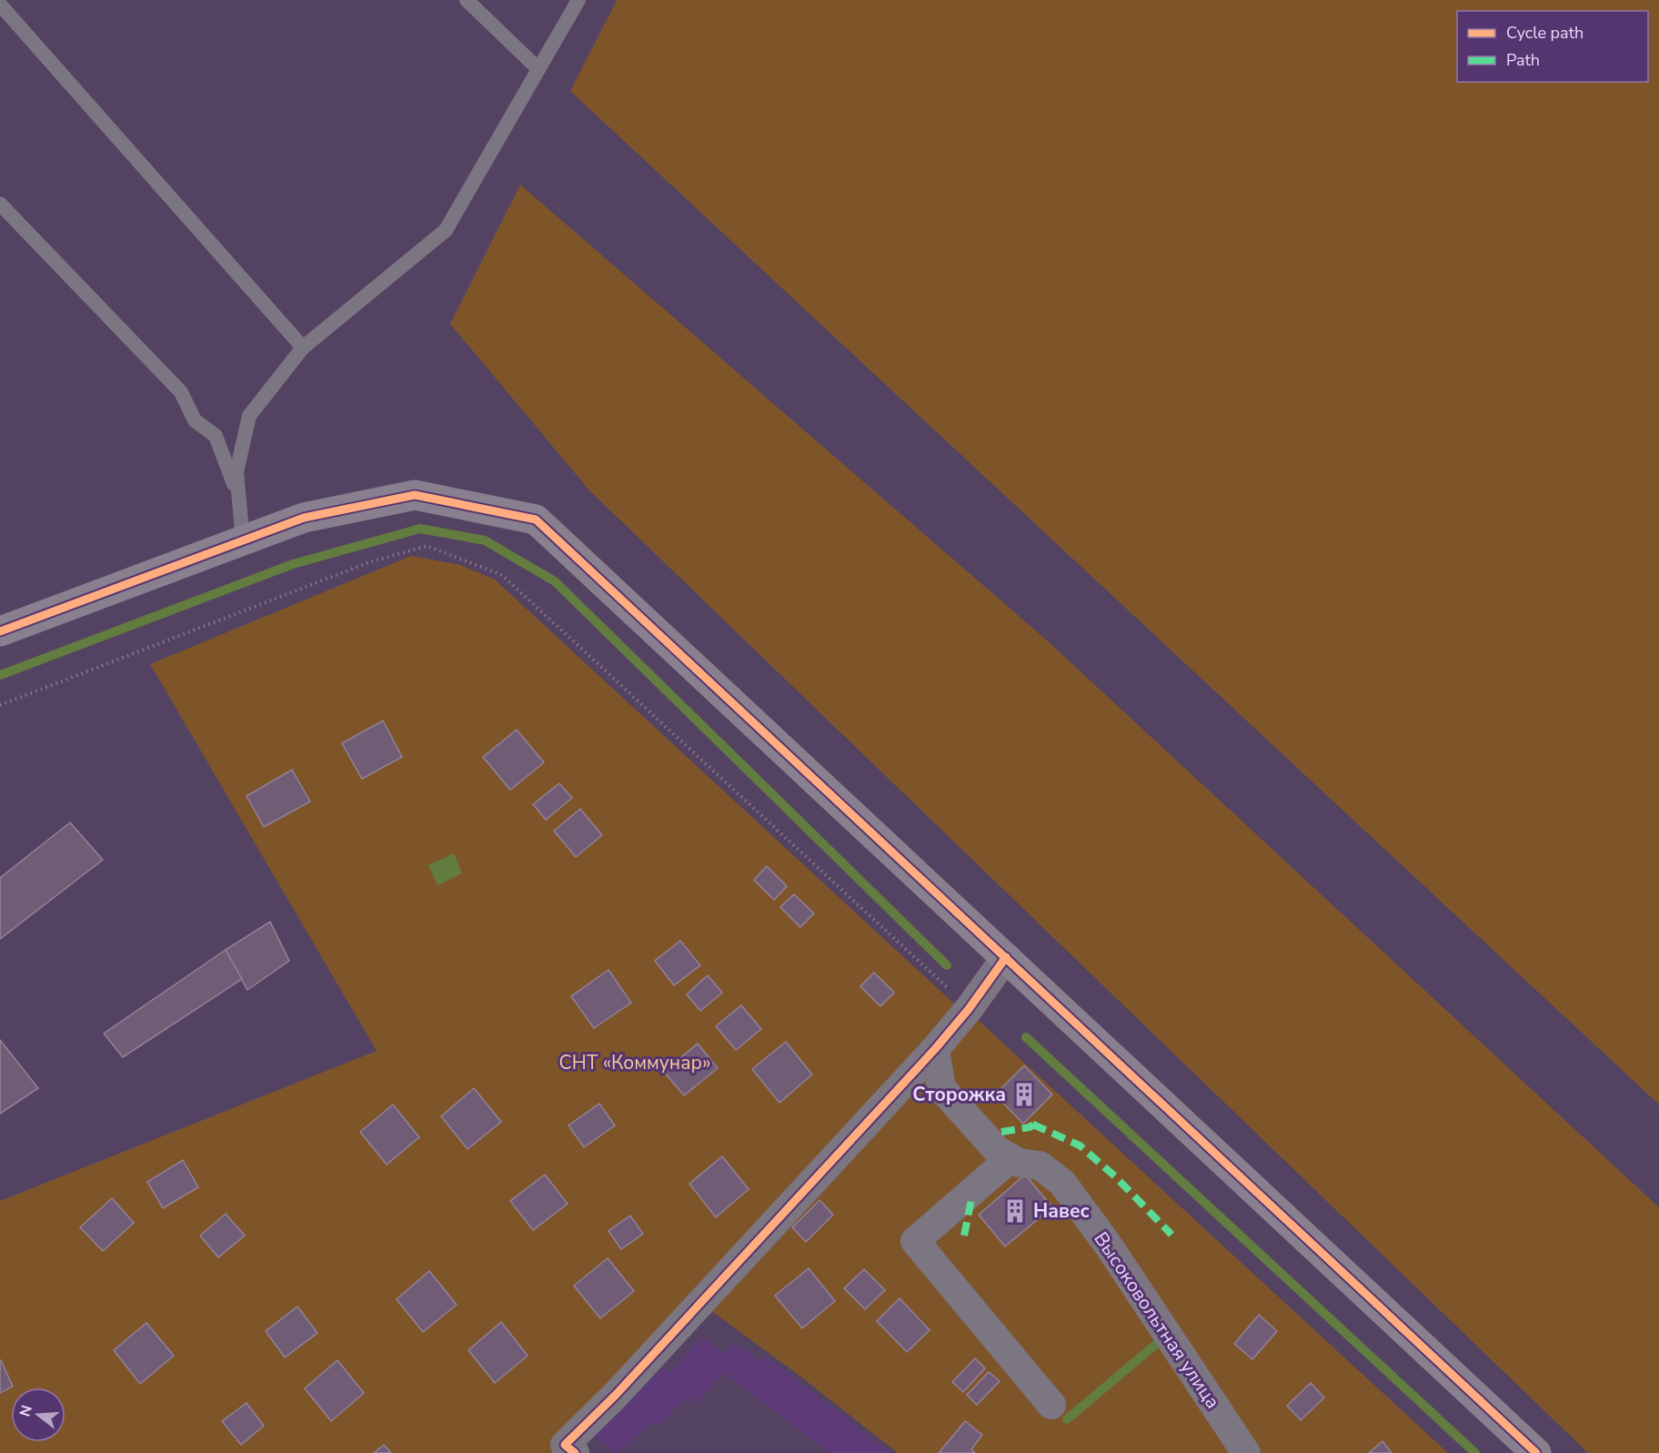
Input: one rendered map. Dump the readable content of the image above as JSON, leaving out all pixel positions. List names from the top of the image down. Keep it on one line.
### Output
{"streets":{"street":["Высоковольтная улица"]},"parks":["СНТ «Коммунар»"],"places":{"building":["Сторожка","Навес"]},"legend":["Cycle path","Path"],"north":"left"}
